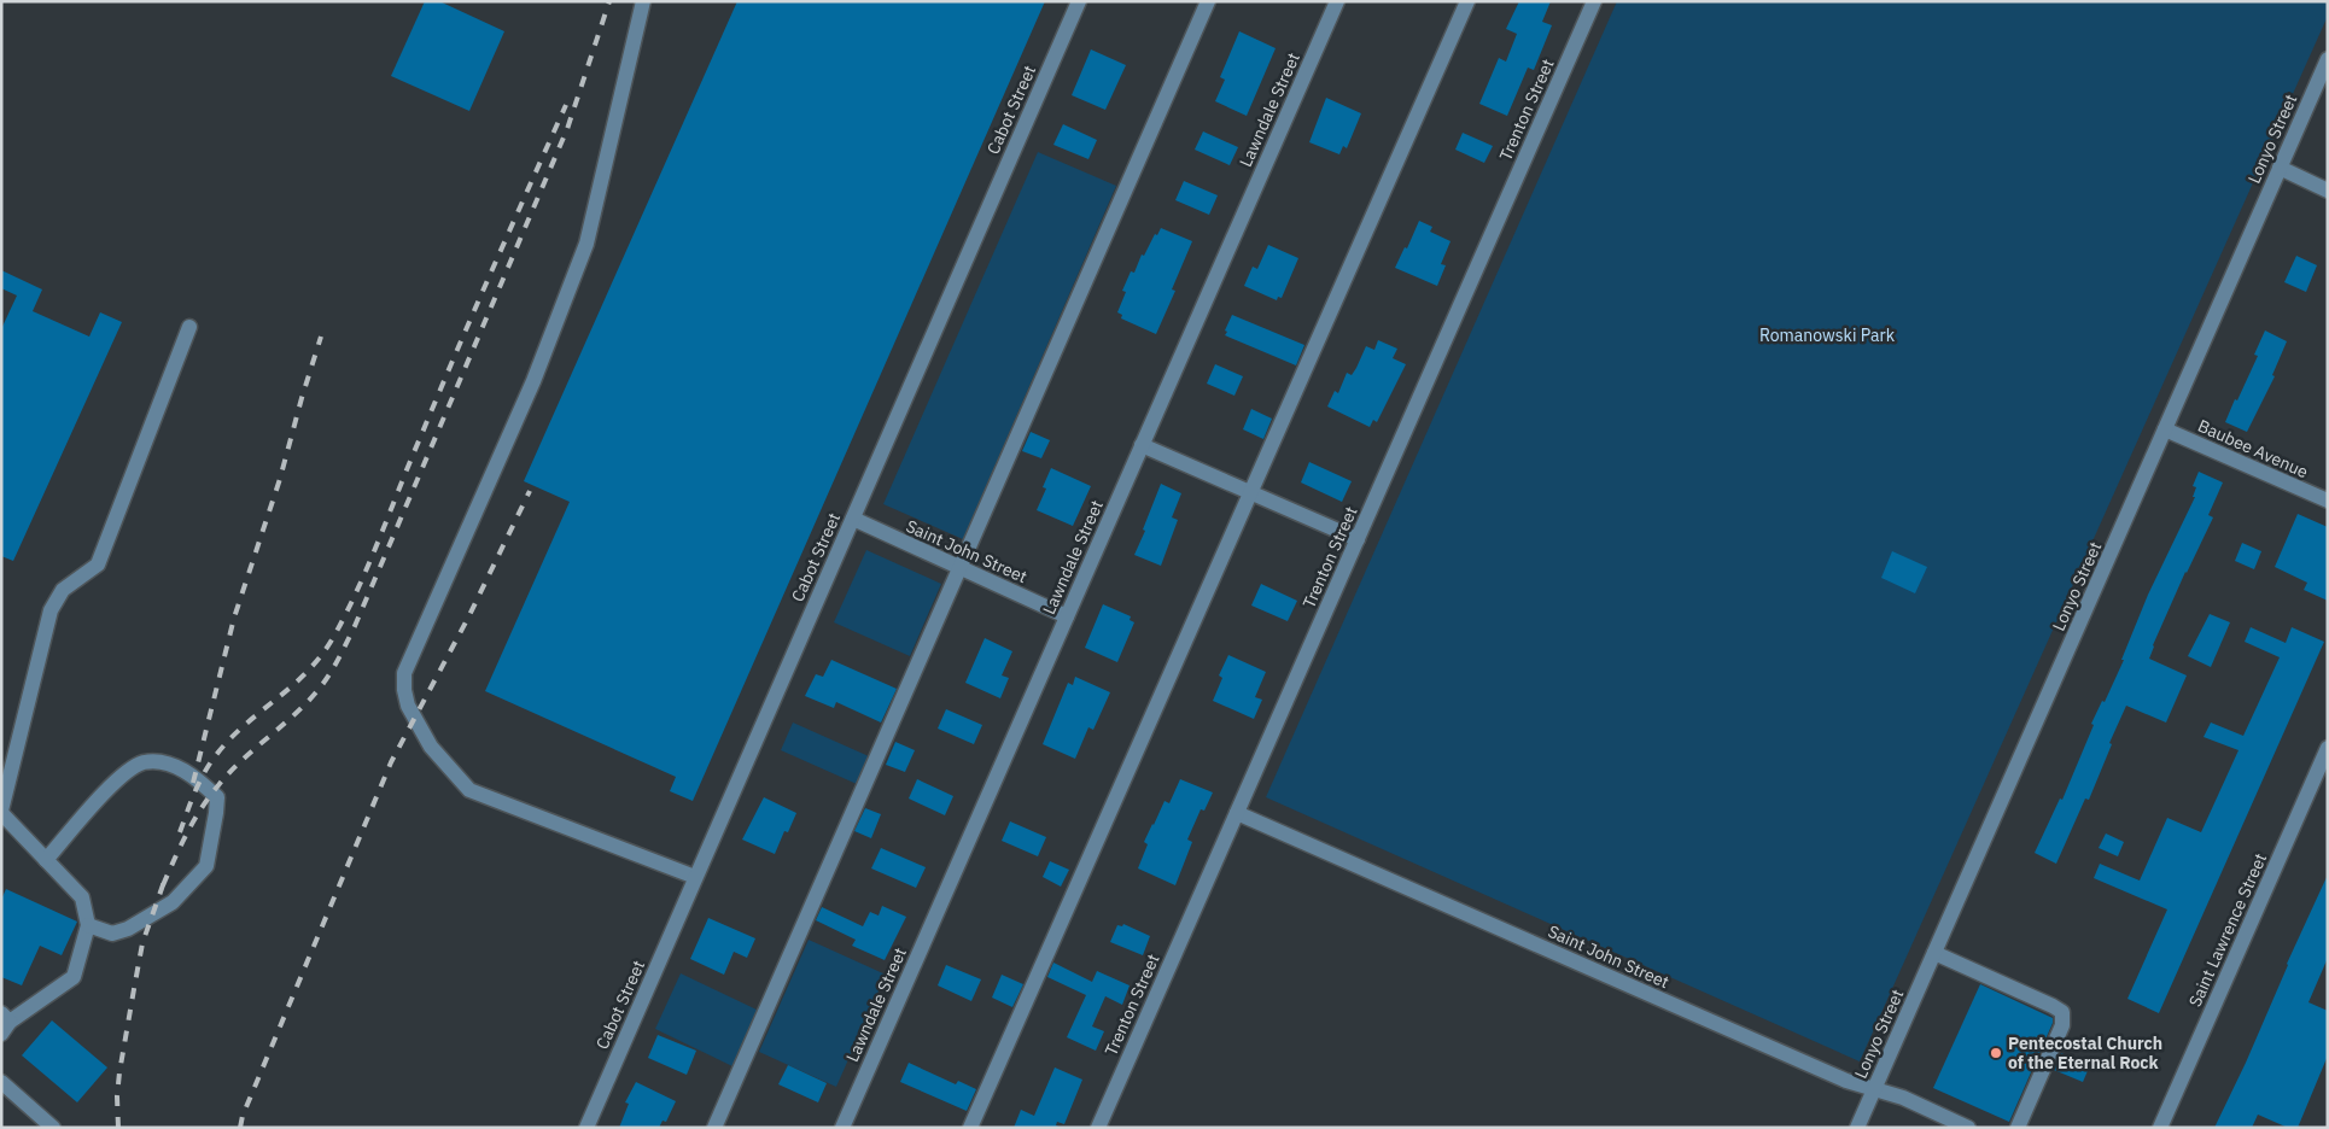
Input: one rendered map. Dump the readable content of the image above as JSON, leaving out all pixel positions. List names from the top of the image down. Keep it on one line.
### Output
{"streets":{"street":["Cabot Street","Lawndale Street","Trenton Street","Lonyo Street","Baubee Avenue","Saint John Street","Saint Lawrence Street"]},"crossings":[["Cabot Street","Saint John Street"],["Lawndale Street","Saint John Street"],["Trenton Street","Saint John Street"],["Lonyo Street","Baubee Avenue"],["Lonyo Street","Saint John Street"]],"parks":["Romanowski Park"],"places":["Pentecostal Church of the Eternal Rock"]}
